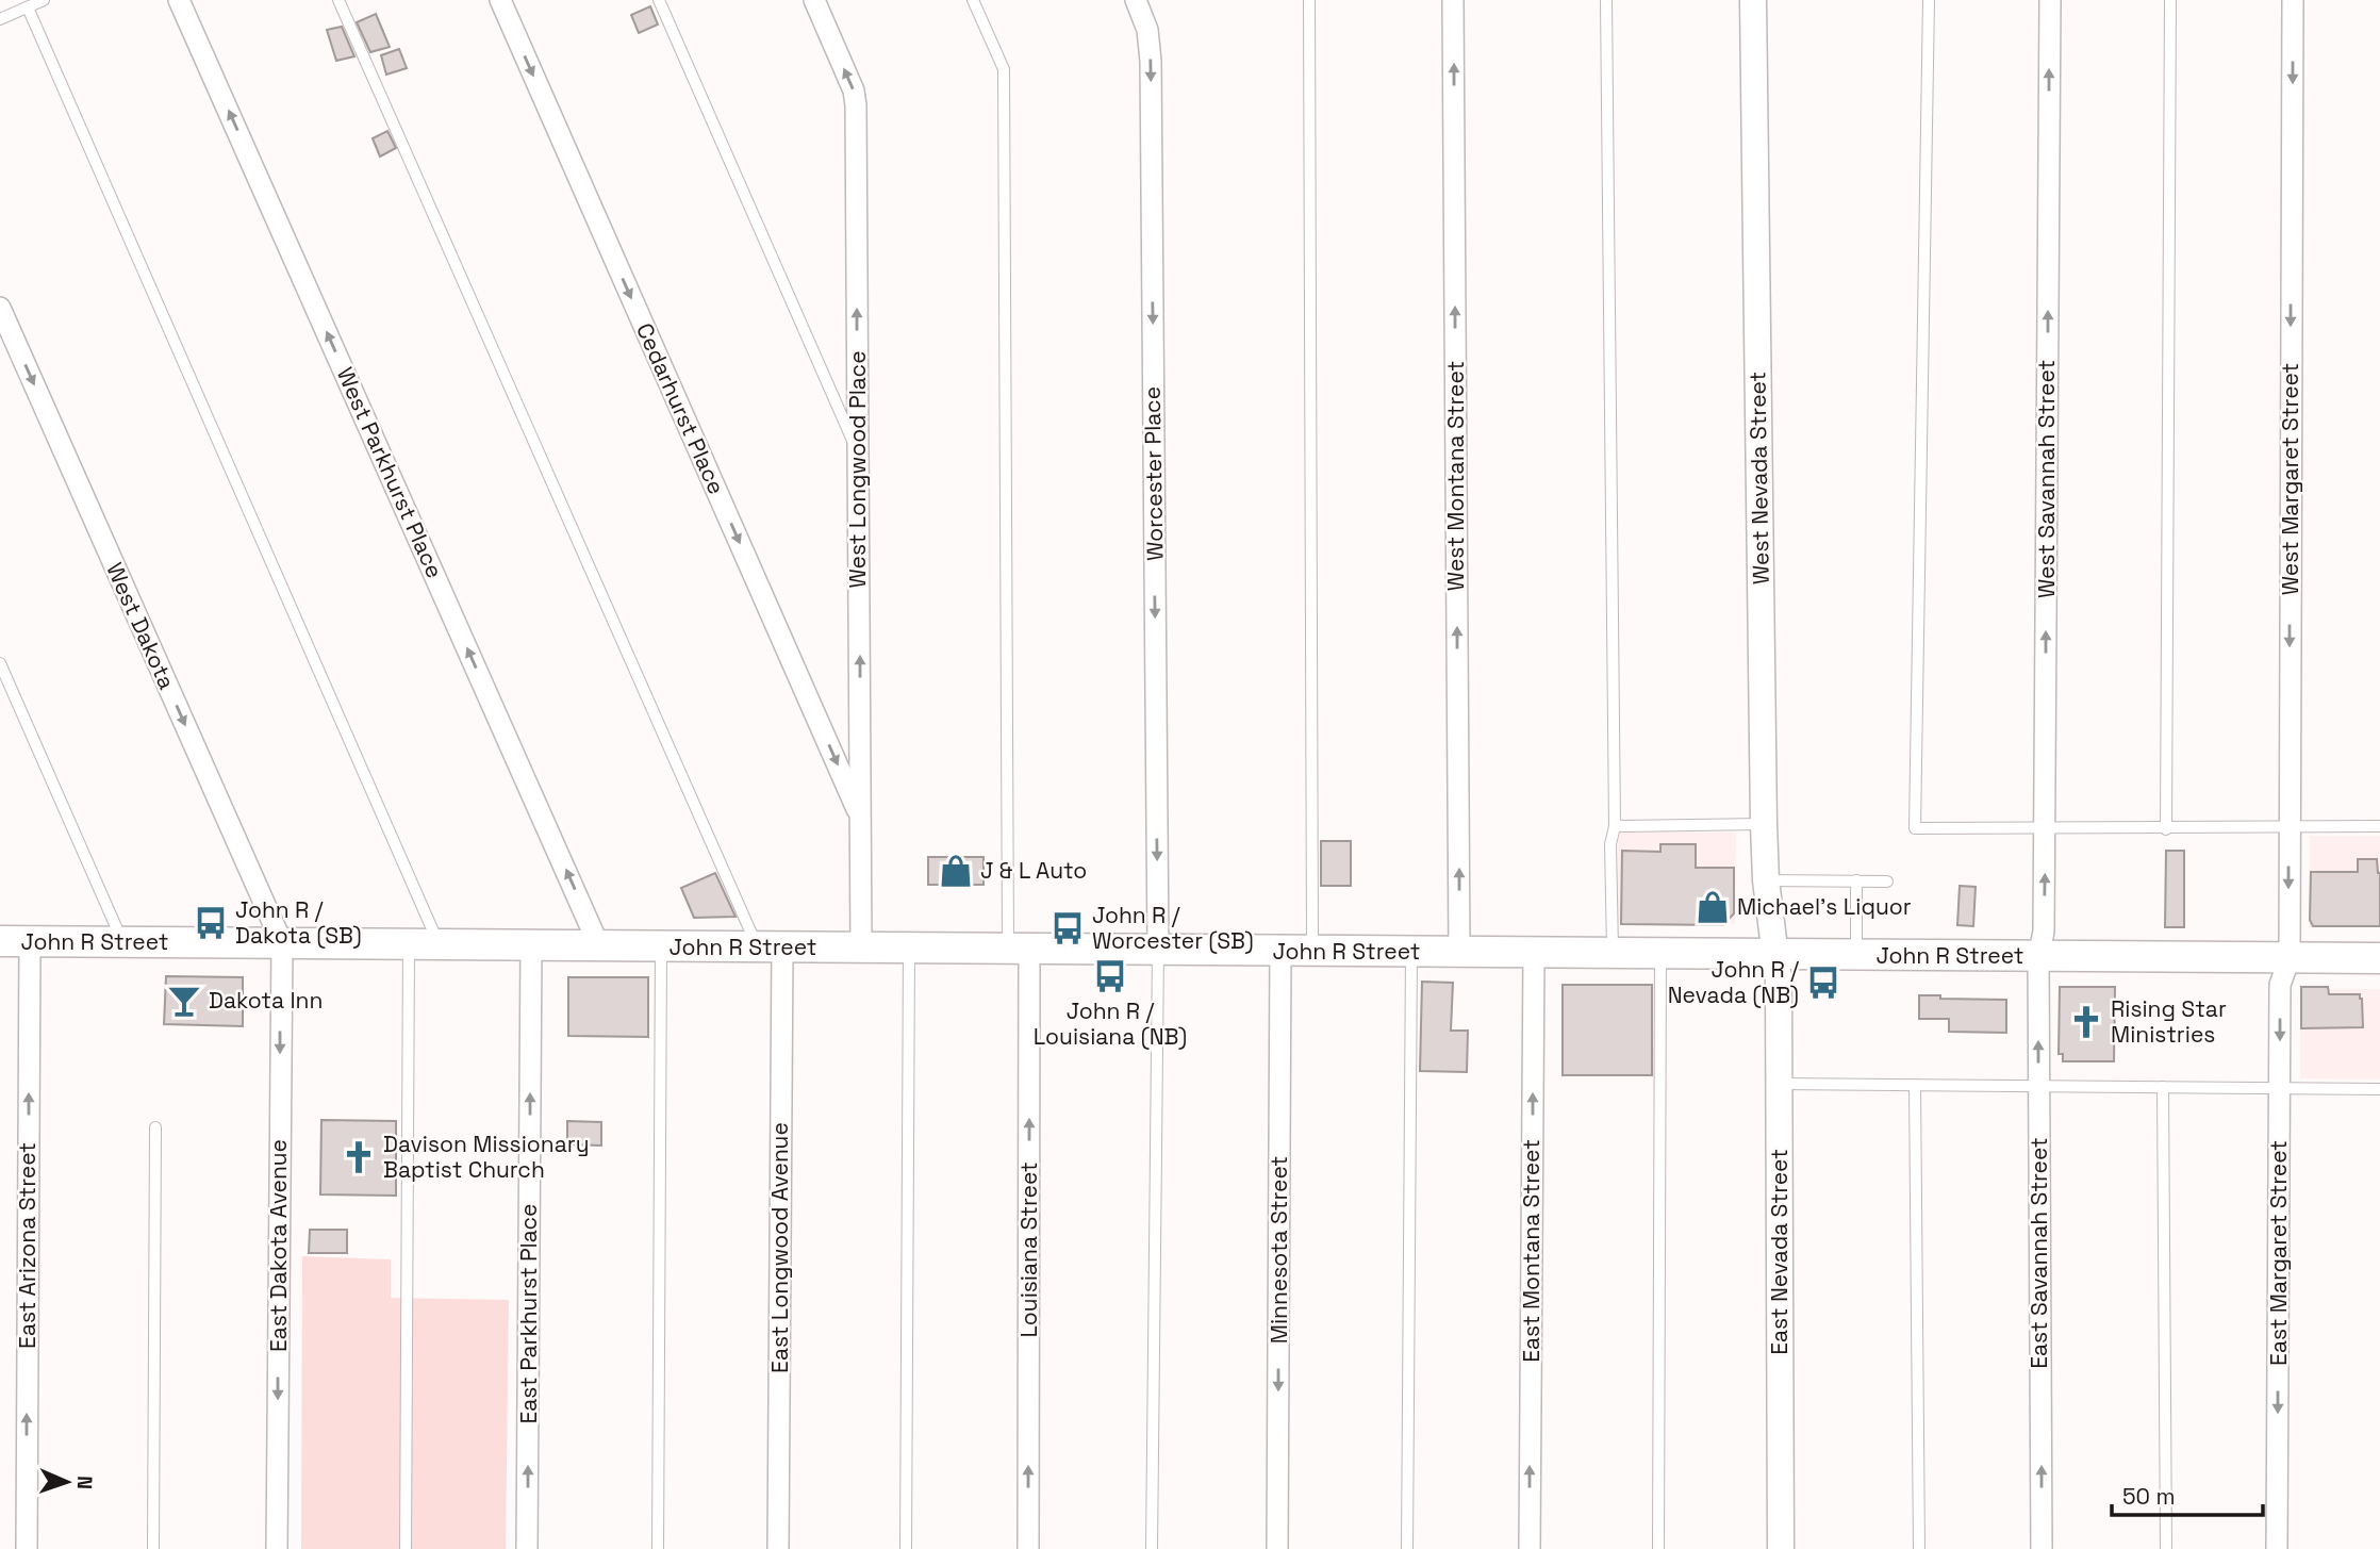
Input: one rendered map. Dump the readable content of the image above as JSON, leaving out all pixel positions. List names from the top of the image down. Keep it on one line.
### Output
{"streets":{"main road":["John R Street"],"street":["Cedarhurst Place","West Longwood Place","West Parkhurst Place","Worcester Place","West Montana Street","West Nevada Street","West Savannah Street","West Margaret Street","West Dakota","East Arizona Street","East Dakota Avenue","East Longwood Avenue","Louisiana Street","Minnesota Street","East Montana Street","East Nevada Street","East Savannah Street","East Margaret Street","East Parkhurst Place"]},"crossings":[["Cedarhurst Place","West Longwood Place"],["West Longwood Place","John R Street"],["West Parkhurst Place","John R Street"],["Worcester Place","John R Street"],["West Montana Street","John R Street"],["West Nevada Street","John R Street"],["West Nevada Street","East Nevada Street"],["West Savannah Street","John R Street"],["West Savannah Street","East Savannah Street"],["West Margaret Street","John R Street"],["West Margaret Street","East Margaret Street"],["West Dakota","John R Street"],["West Dakota","East Dakota Avenue"],["John R Street","East Arizona Street"],["John R Street","East Dakota Avenue"],["John R Street","East Longwood Avenue"],["John R Street","Louisiana Street"],["John R Street","Minnesota Street"],["John R Street","East Montana Street"],["John R Street","East Nevada Street"],["John R Street","East Savannah Street"],["John R Street","East Margaret Street"],["John R Street","East Parkhurst Place"]],"one_way":["Cedarhurst Place","West Longwood Place","West Parkhurst Place","Worcester Place","West Montana Street","West Savannah Street","West Margaret Street","West Dakota","East Arizona Street","East Dakota Avenue","Louisiana Street","Minnesota Street","East Montana Street","East Savannah Street","East Margaret Street","East Parkhurst Place"],"places":{"shop":["J & L Auto","Michael's Liquor"],"bus stop":["John R / Dakota (SB)","John R / Worcester (SB)","John R / Louisiana (NB)","John R / Nevada (NB)"],"bar":["Dakota Inn"],"church":["Rising Star Ministries","Davison Missionary Baptist Church"]},"scale_bar":"50 m","north":"right"}
